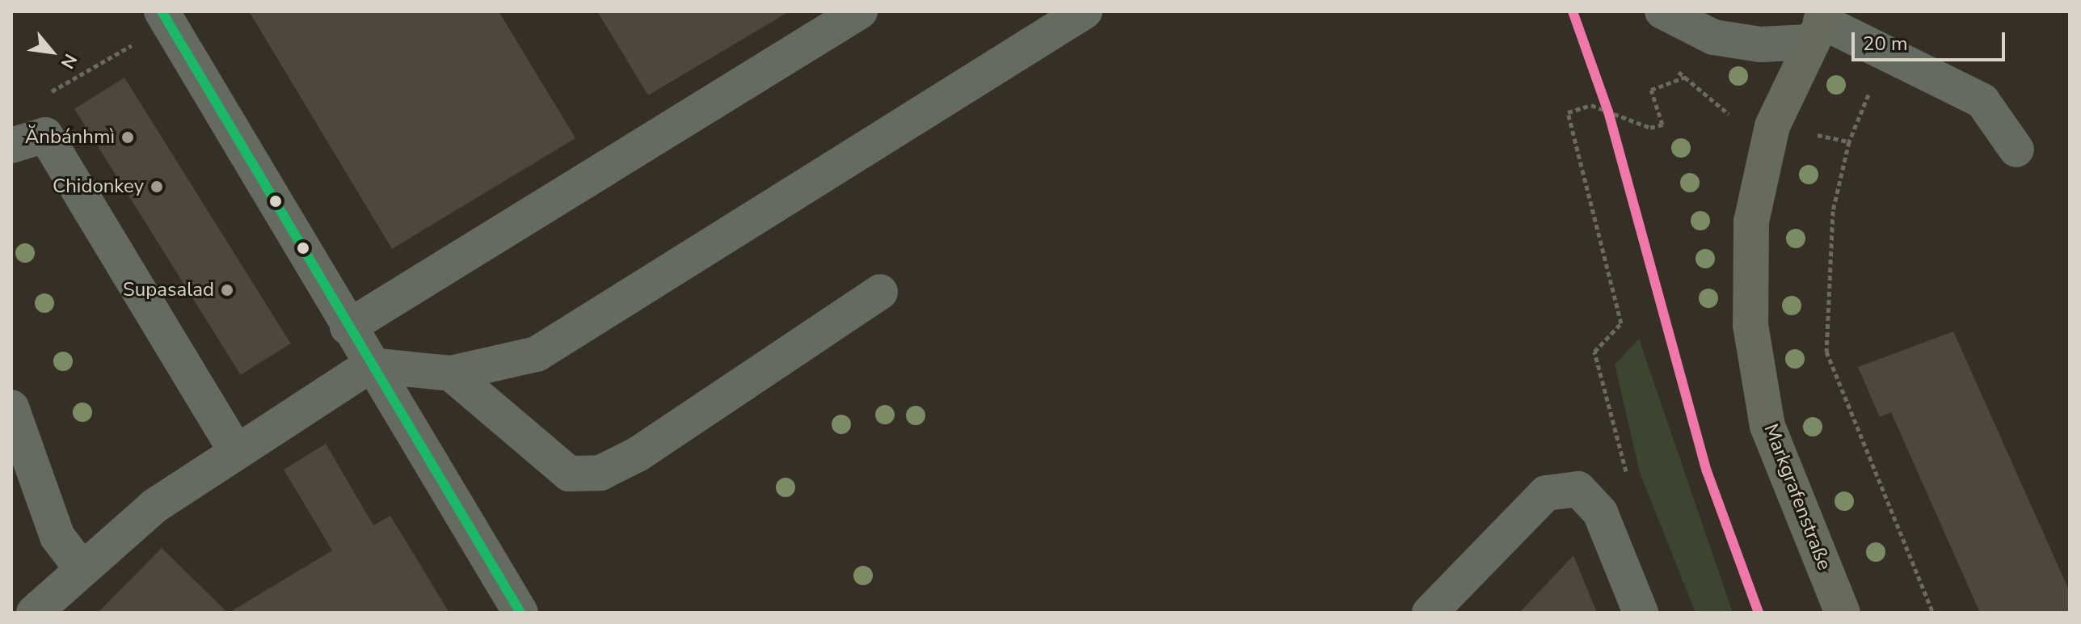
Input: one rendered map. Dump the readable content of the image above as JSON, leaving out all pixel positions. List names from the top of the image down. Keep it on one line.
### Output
{"streets":{"main road":["Markgrafenstraße"]},"places":["Ănbánhmì","Chidonkey","Supasalad"],"scale_bar":"20 m","north":"bottom right"}
